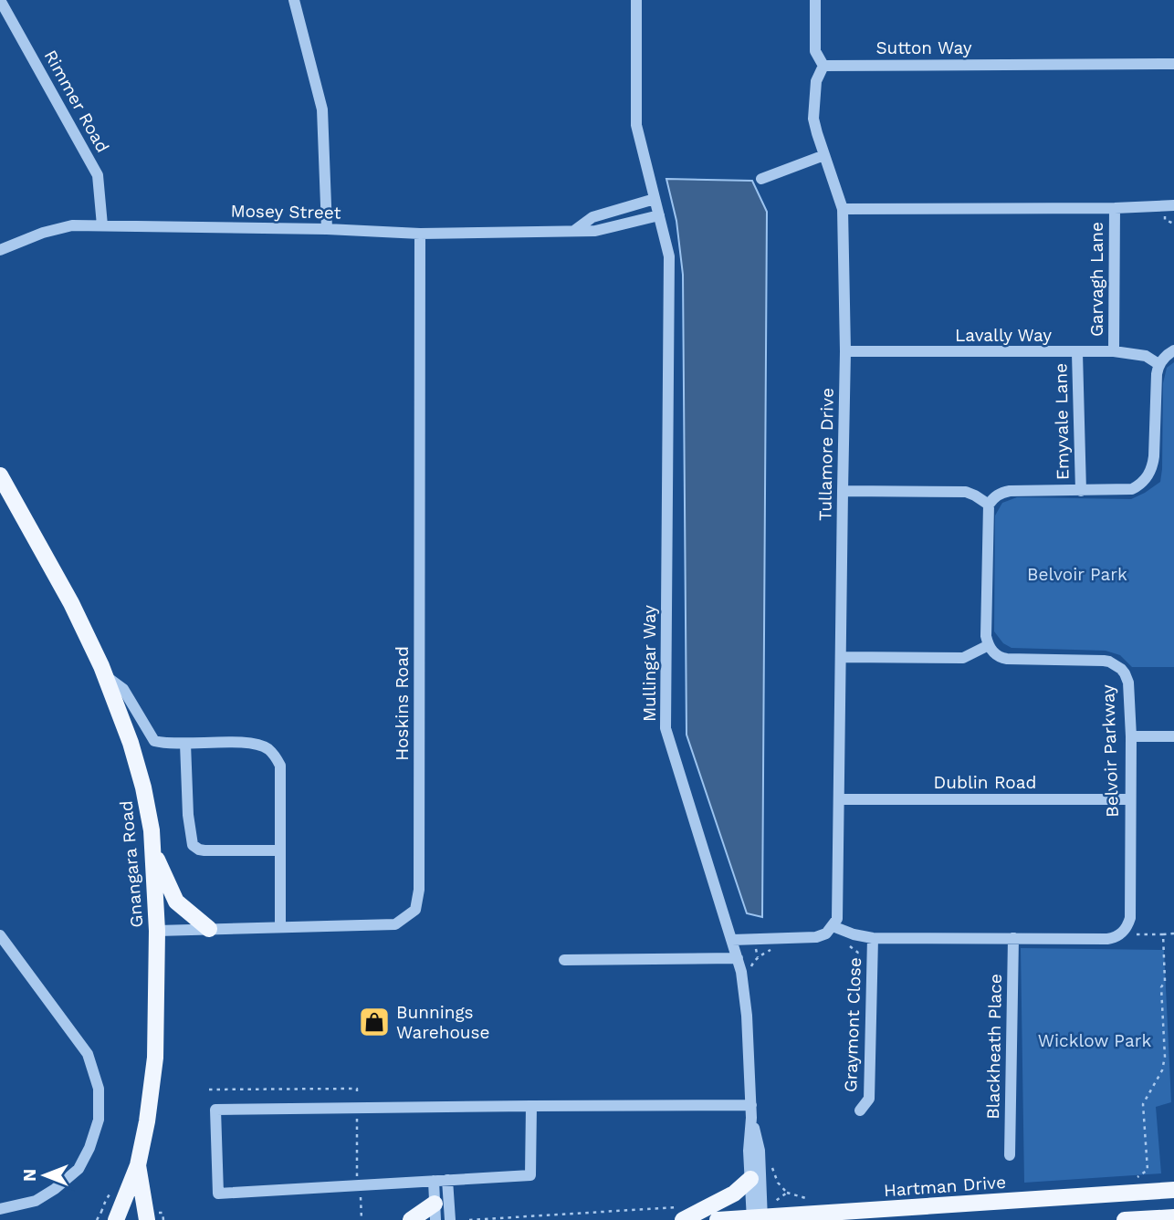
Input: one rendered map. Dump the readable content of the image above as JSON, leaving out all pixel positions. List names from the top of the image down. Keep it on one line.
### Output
{"streets":{"main road":["Gnangara Road","Hartman Drive"],"street":["Sutton Way","Rimmer Road","Mosey Street","Garvagh Lane","Lavally Way","Emyvale Lane","Tullamore Drive","Mullingar Way","Hoskins Road","Belvoir Parkway","Dublin Road","Graymont Close","Blackheath Place"]},"crossings":[["Rimmer Road","Mosey Street"],["Mosey Street","Mullingar Way"],["Mosey Street","Hoskins Road"],["Garvagh Lane","Lavally Way"],["Lavally Way","Emyvale Lane"],["Lavally Way","Tullamore Drive"],["Tullamore Drive","Dublin Road"],["Mullingar Way","Hartman Drive"],["Hoskins Road","Gnangara Road"],["Belvoir Parkway","Dublin Road"]],"parks":["Belvoir Park","Wicklow Park"],"places":{"shop":["Bunnings Warehouse"]},"north":"left"}
